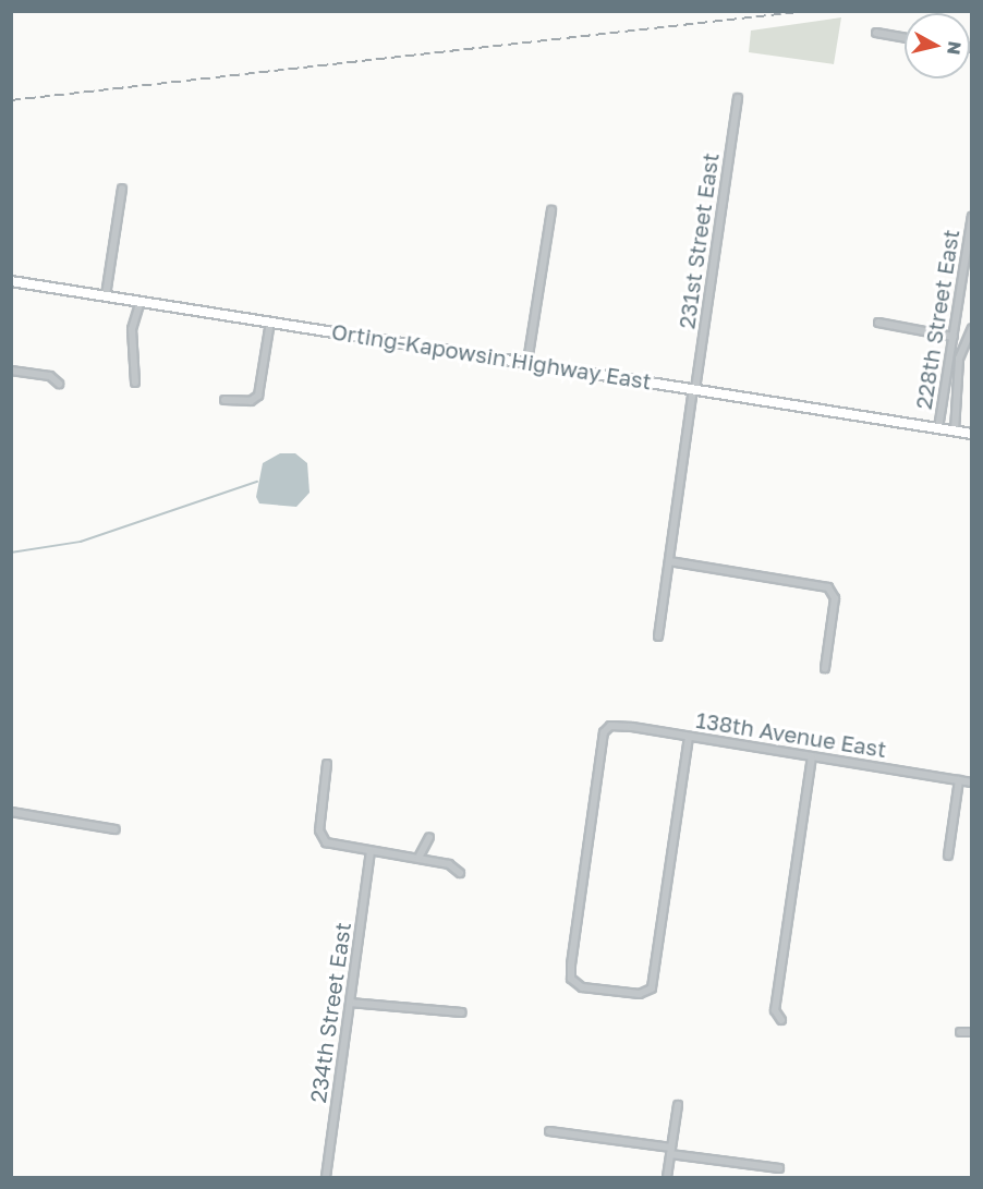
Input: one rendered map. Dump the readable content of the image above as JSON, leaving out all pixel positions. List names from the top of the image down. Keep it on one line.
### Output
{"streets":{"main road":["Orting-Kapowsin Highway East"],"street":["231st Street East","228th Street East","138th Avenue East","234th Street East"]},"crossings":[["231st Street East","Orting-Kapowsin Highway East"],["228th Street East","Orting-Kapowsin Highway East"]],"north":"right"}
